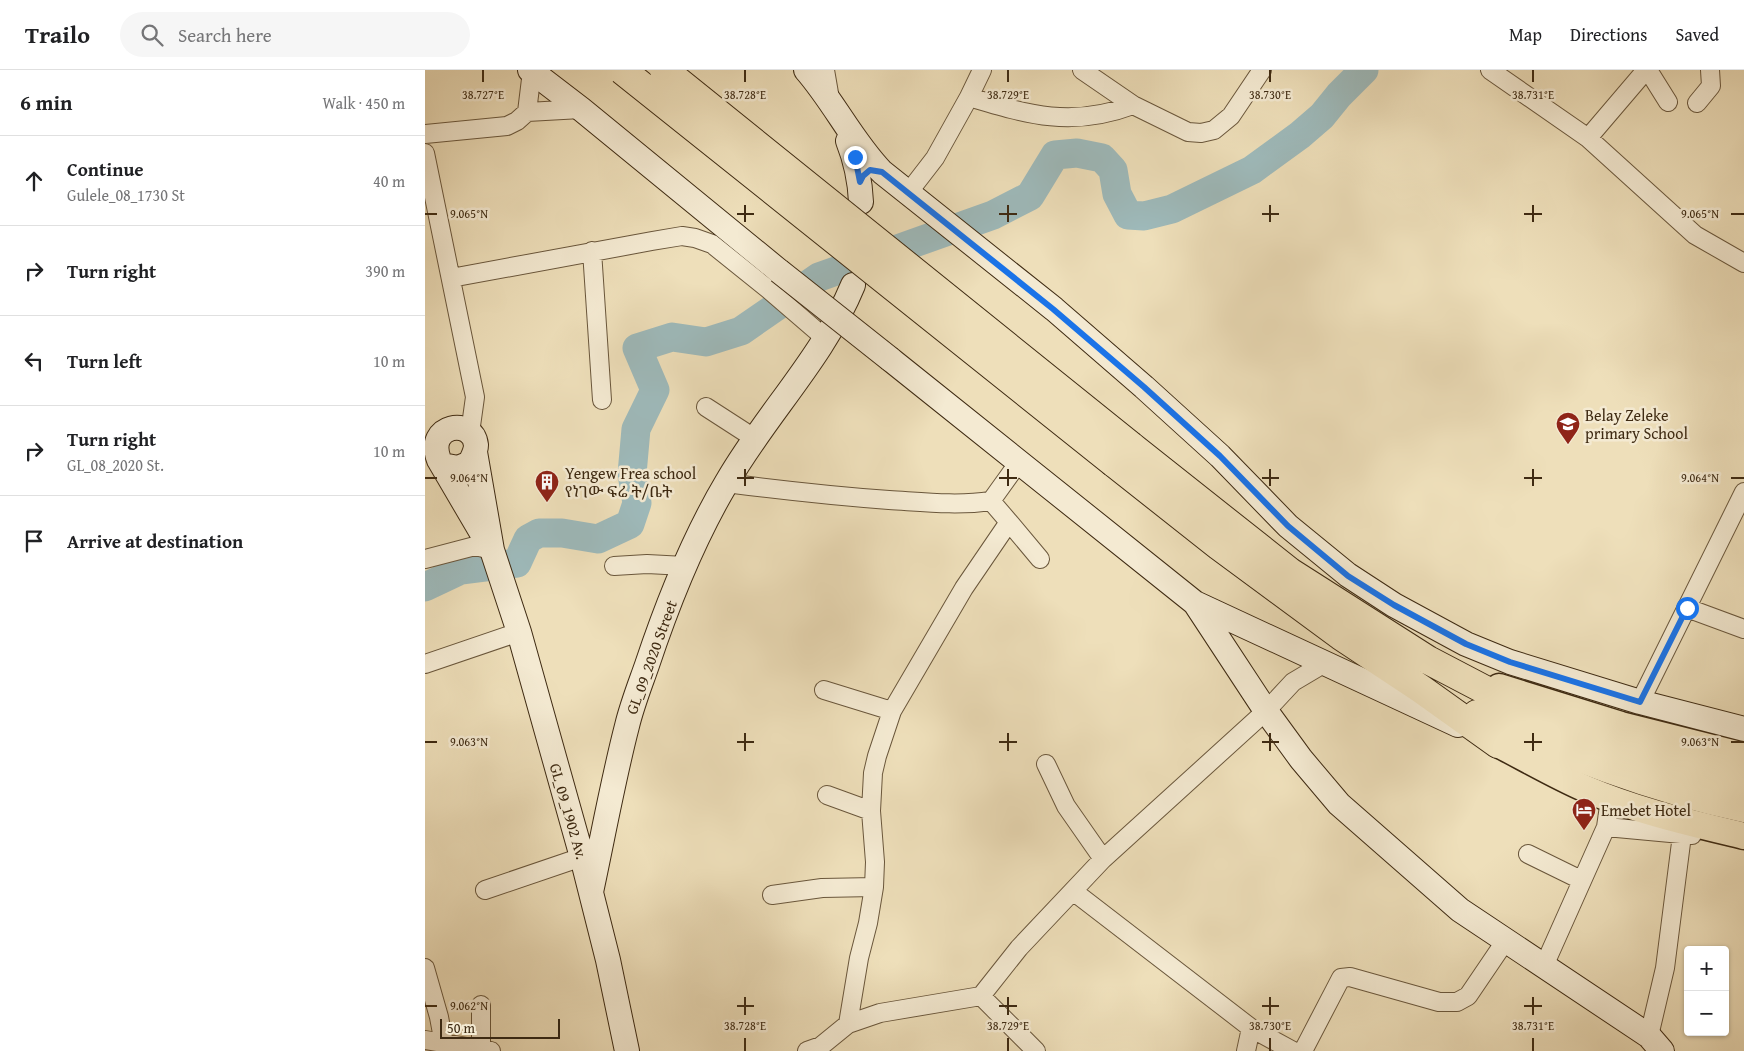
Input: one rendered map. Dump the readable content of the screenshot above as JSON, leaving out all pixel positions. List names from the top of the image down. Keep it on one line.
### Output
{"streets":{"street":["GL_09_2020 Street","GL_09_1902 Av."]},"crossings":[["GL_09_2020 Street","GL_09_1902 Av."]],"places":{"school or university":["Belay Zeleke primary School"],"building":["Yengew Frea school የነገው ፍሬ ት/ቤት"],"hotel":["Emebet Hotel"]},"scale_bar":"50 m","page":{"header":"Trailo","search":"Search here","nav":["Map","Directions","Saved"],"heading":["6 min","Walk · 450 m"],"list":[["Continue","Gulele_08_1730 St","40 m"],["Turn right","390 m"],["Turn left","10 m"],["Turn right","GL_08_2020 St.","10 m"],"Arrive at destination"],"map_buttons":["+","−"],"scale":"50 m"},"coordinates":["38.727°E","38.728°E","38.729°E","38.730°E","38.731°E","9.065°N","9.064°N","9.063°N","9.062°N"]}
